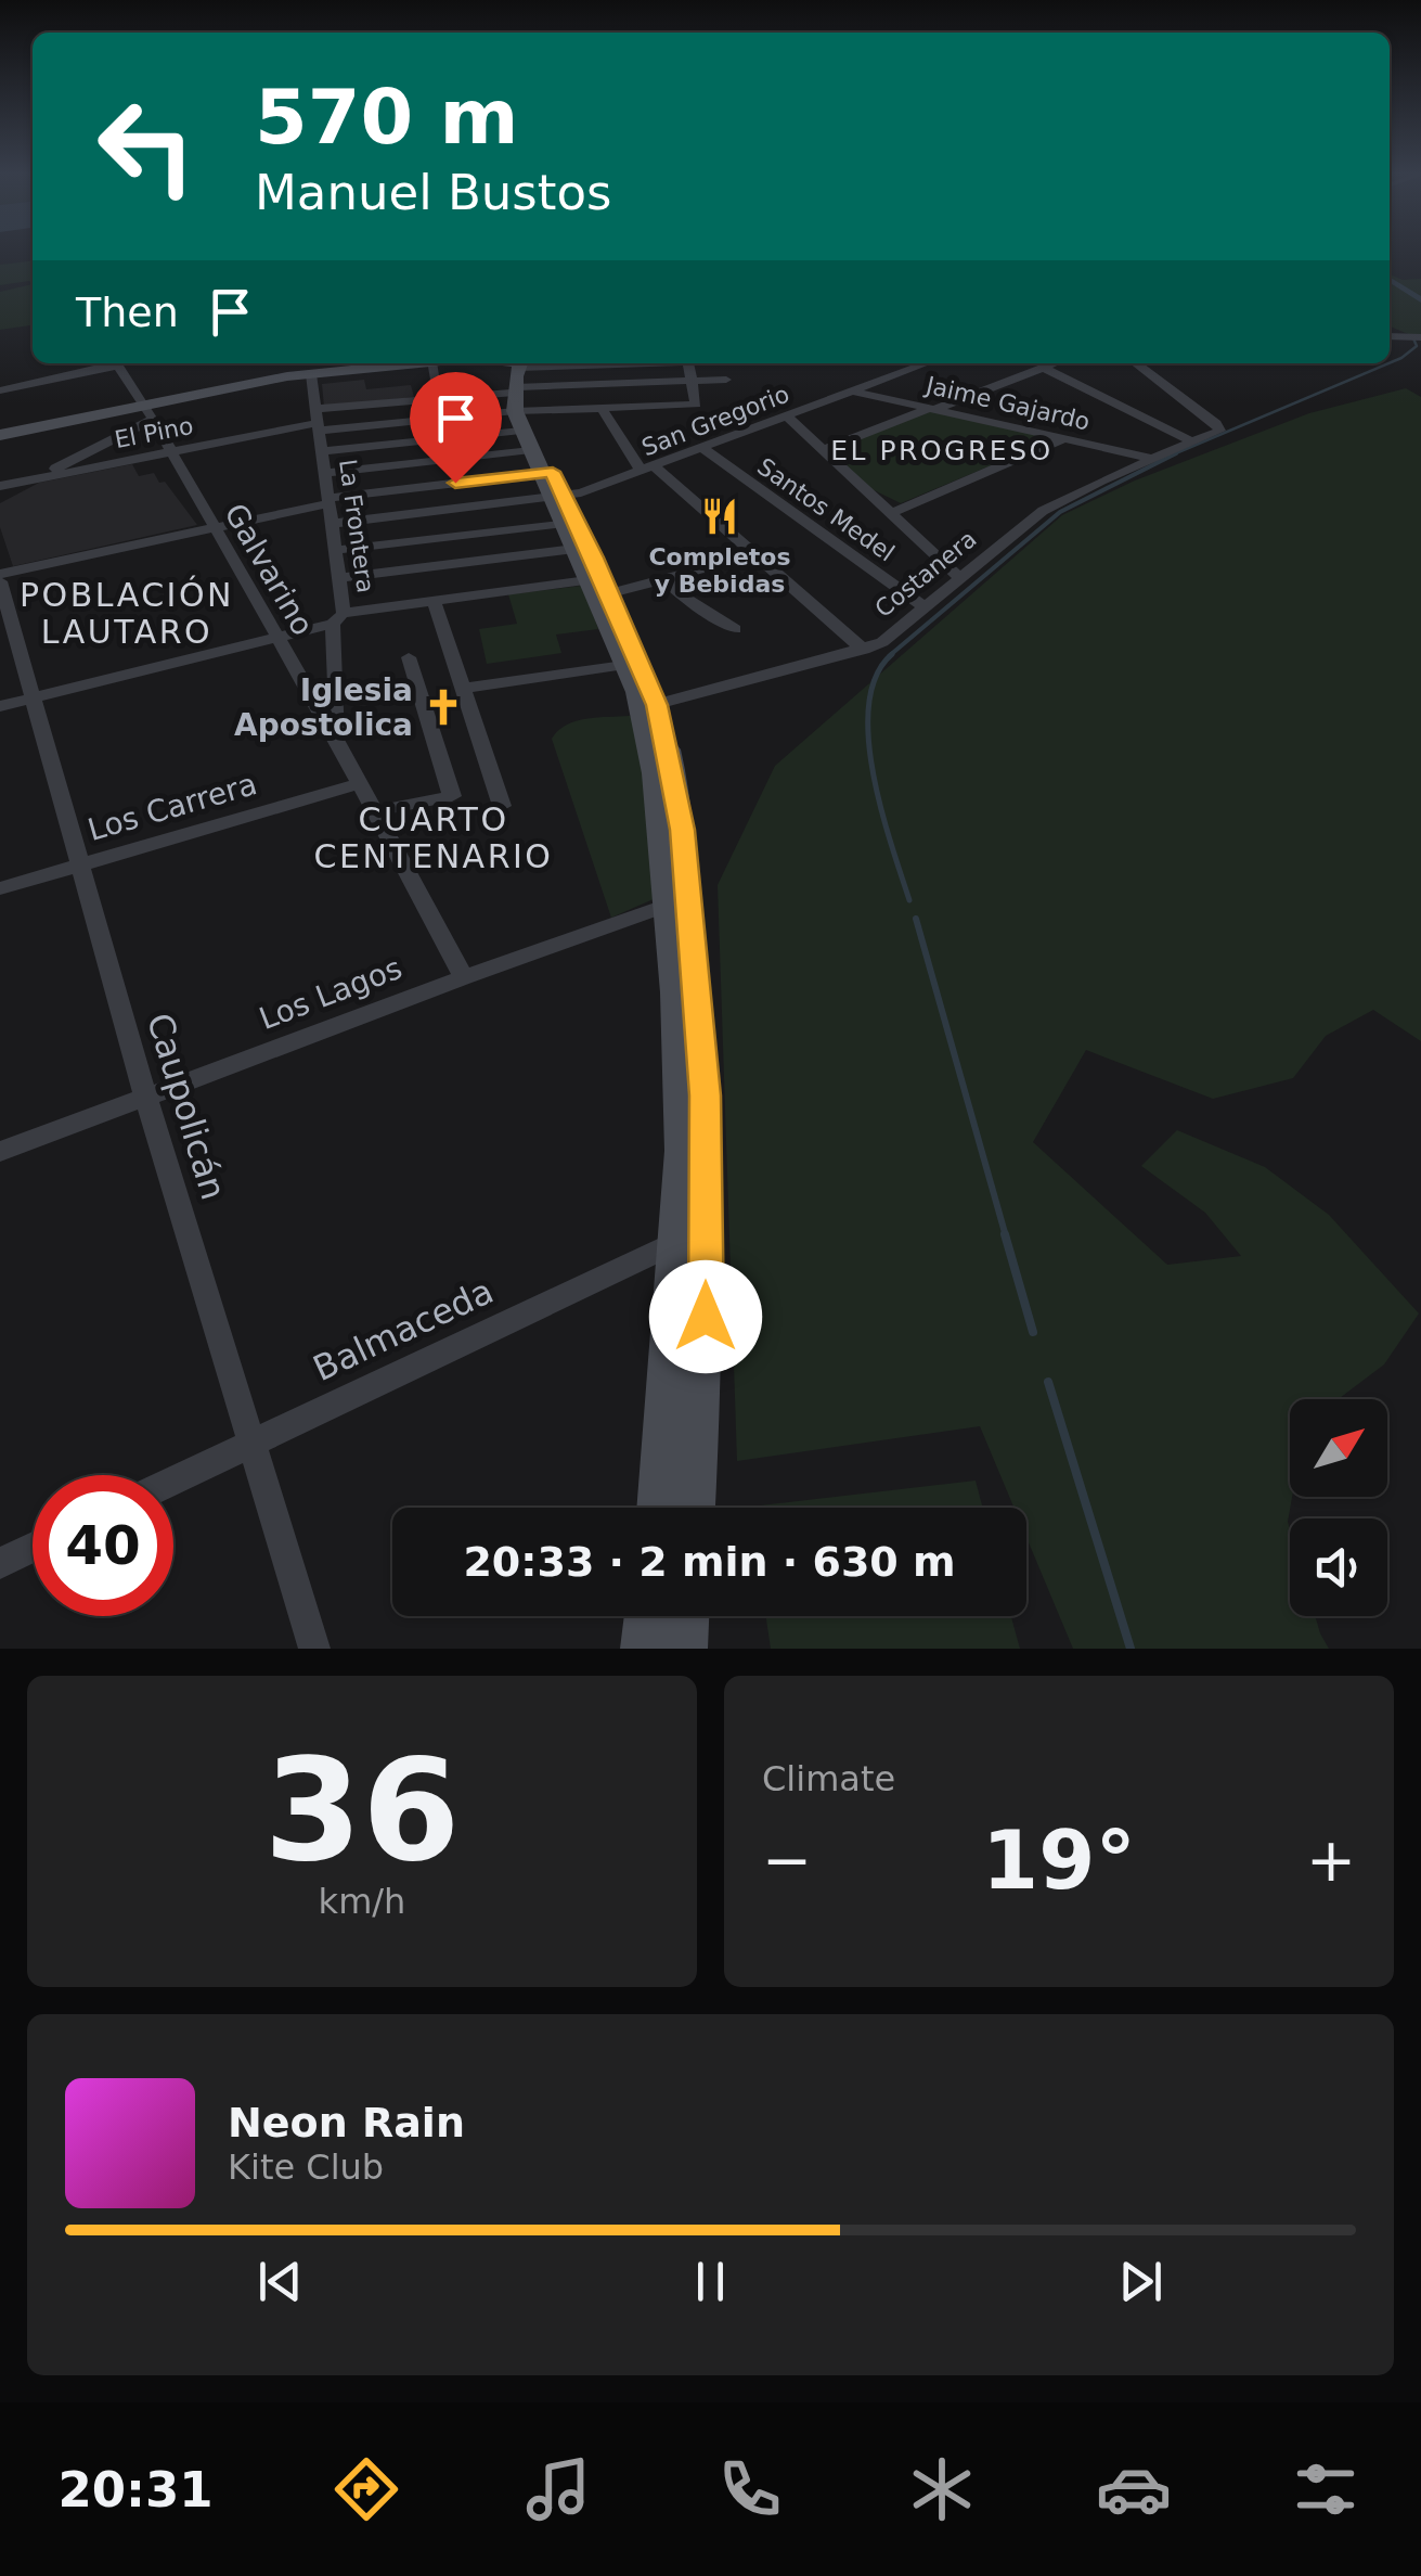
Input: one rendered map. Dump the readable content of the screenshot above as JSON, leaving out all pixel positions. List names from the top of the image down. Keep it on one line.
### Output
{"streets":{"street":["Jaime Gajardo","San Gregorio","El Pino","Santos Medel","La Frontera","Galvarino","Costanera","Los Carrera","Los Lagos","Caupolicán","Balmaceda"]},"crossings":[["Jaime Gajardo","San Gregorio"],["Jaime Gajardo","Costanera"],["San Gregorio","Santos Medel"],["El Pino","La Frontera"],["El Pino","Galvarino"],["Santos Medel","Costanera"],["La Frontera","Galvarino"],["Galvarino","Los Carrera"],["Galvarino","Los Lagos"],["Los Carrera","Caupolicán"],["Los Lagos","Caupolicán"],["Caupolicán","Balmaceda"]],"districts":["EL PROGRESO","POBLACIÓN LAUTARO","CUARTO CENTENARIO"],"places":{"restaurant":["Completos y Bebidas"],"church":["Iglesia Apostolica"]},"north":"top right","page":{"turn":["570 m","Manuel Bustos"],"then":"Then","limit":"40","trip":"20:33 · 2 min · 630 m","tile":[["36","km/h"],"Climate"],"heat":["−","19°","+"],"song":["Neon Rain","Kite Club"],"tabs":"20:31"}}
